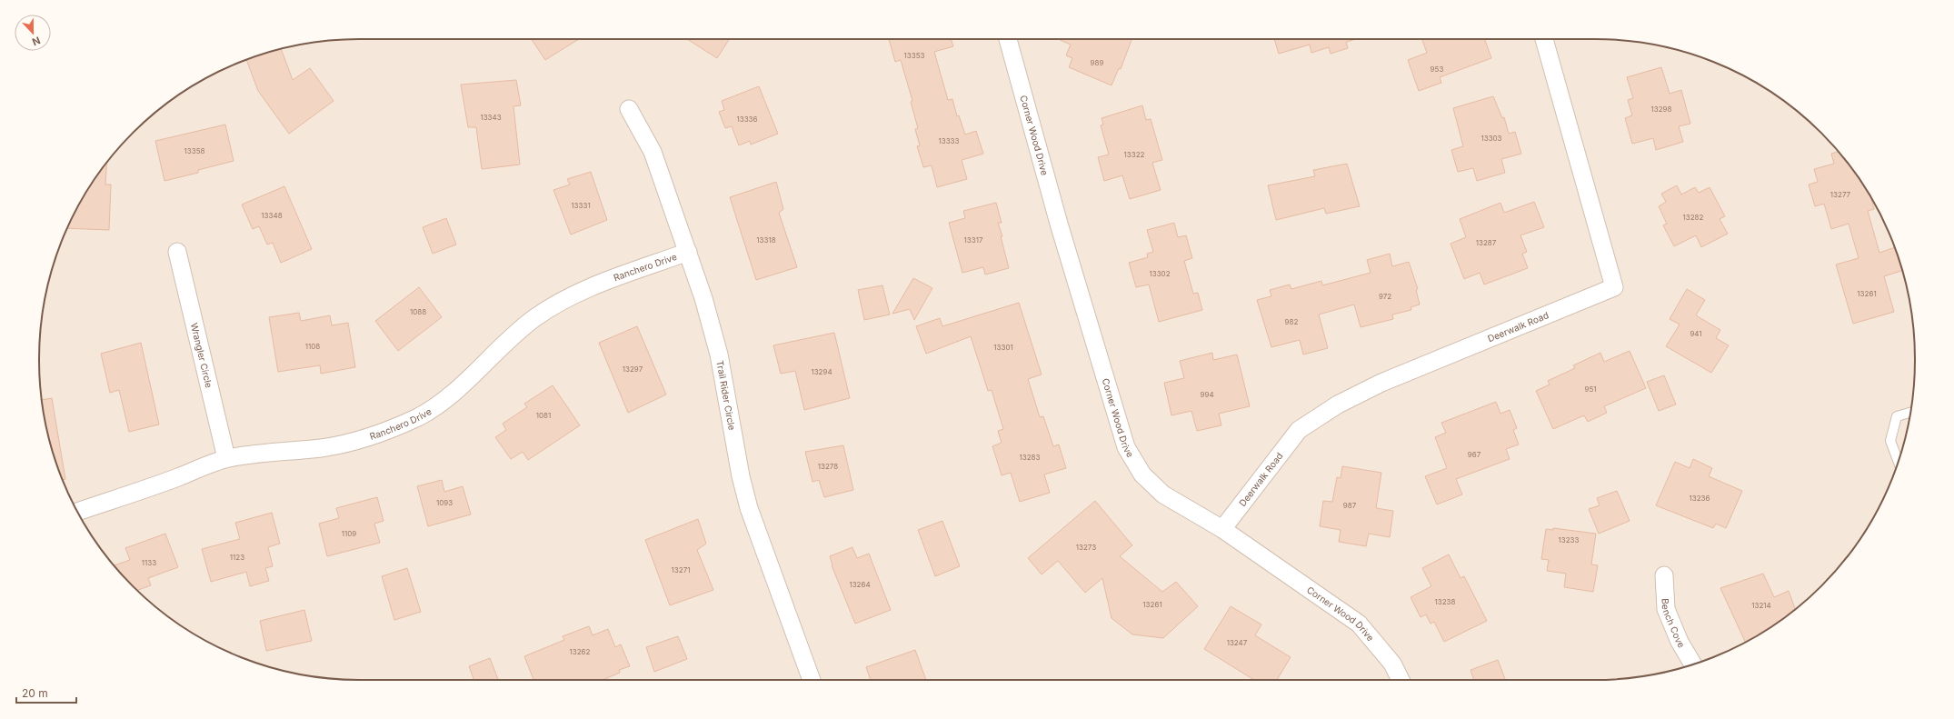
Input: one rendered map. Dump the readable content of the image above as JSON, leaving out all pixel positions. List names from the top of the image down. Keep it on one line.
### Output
{"streets":{"street":["Corner Wood Drive","Ranchero Drive","Deerwalk Road","Wrangler Circle","Trail Rider Circle","Bench Cove"]},"crossings":[["Corner Wood Drive","Deerwalk Road"],["Ranchero Drive","Wrangler Circle"],["Ranchero Drive","Trail Rider Circle"]],"house_numbers":["13353","989","953","13298","13343","13336","13303","13333","13358","13322","13277","13331","13348","13282","13318","13317","13287","13302","13261","972","1088","982","941","1108","13301","13297","13294","951","994","1081","967","13283","13278","13236","1093","987","1109","13233","13273","1123","1133","13271","13264","13238","13261","13214","13247","13262"],"scale_bar":"20 m","north":"bottom"}
